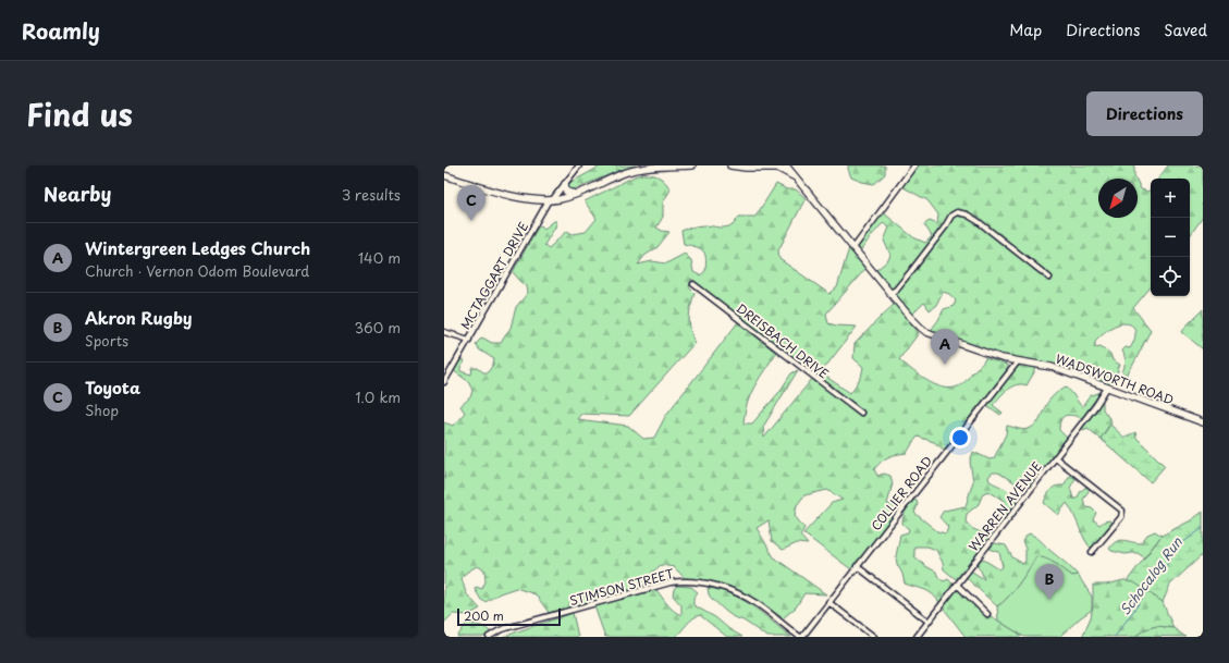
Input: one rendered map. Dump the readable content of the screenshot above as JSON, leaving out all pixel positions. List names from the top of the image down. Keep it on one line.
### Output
{"streets":{"main road":["WADSWORTH ROAD"],"street":["MCTAGGART DRIVE","DREISBACH DRIVE","COLLIER ROAD","WARREN AVENUE","STIMSON STREET"]},"crossings":[["WADSWORTH ROAD","COLLIER ROAD"],["WADSWORTH ROAD","WARREN AVENUE"],["COLLIER ROAD","STIMSON STREET"]],"water":["Schocalog Run"],"scale_bar":"200 m","north":"bottom left","page":{"header":"Roamly","nav":["Map","Directions","Saved"],"title":"Find us","buttons":"Directions","heading":["Nearby","3 results"],"map_buttons":["+","−"],"pins":["C","A","B"],"list":[{"mark":"A","name":"Wintergreen Ledges Church","note":"Church · Vernon Odom Boulevard","value":"140 m"},{"mark":"B","name":"Akron Rugby","note":"Sports","value":"360 m"},{"mark":"C","name":"Toyota","note":"Shop","value":"1.0 km"}],"scale":"200 m"}}
